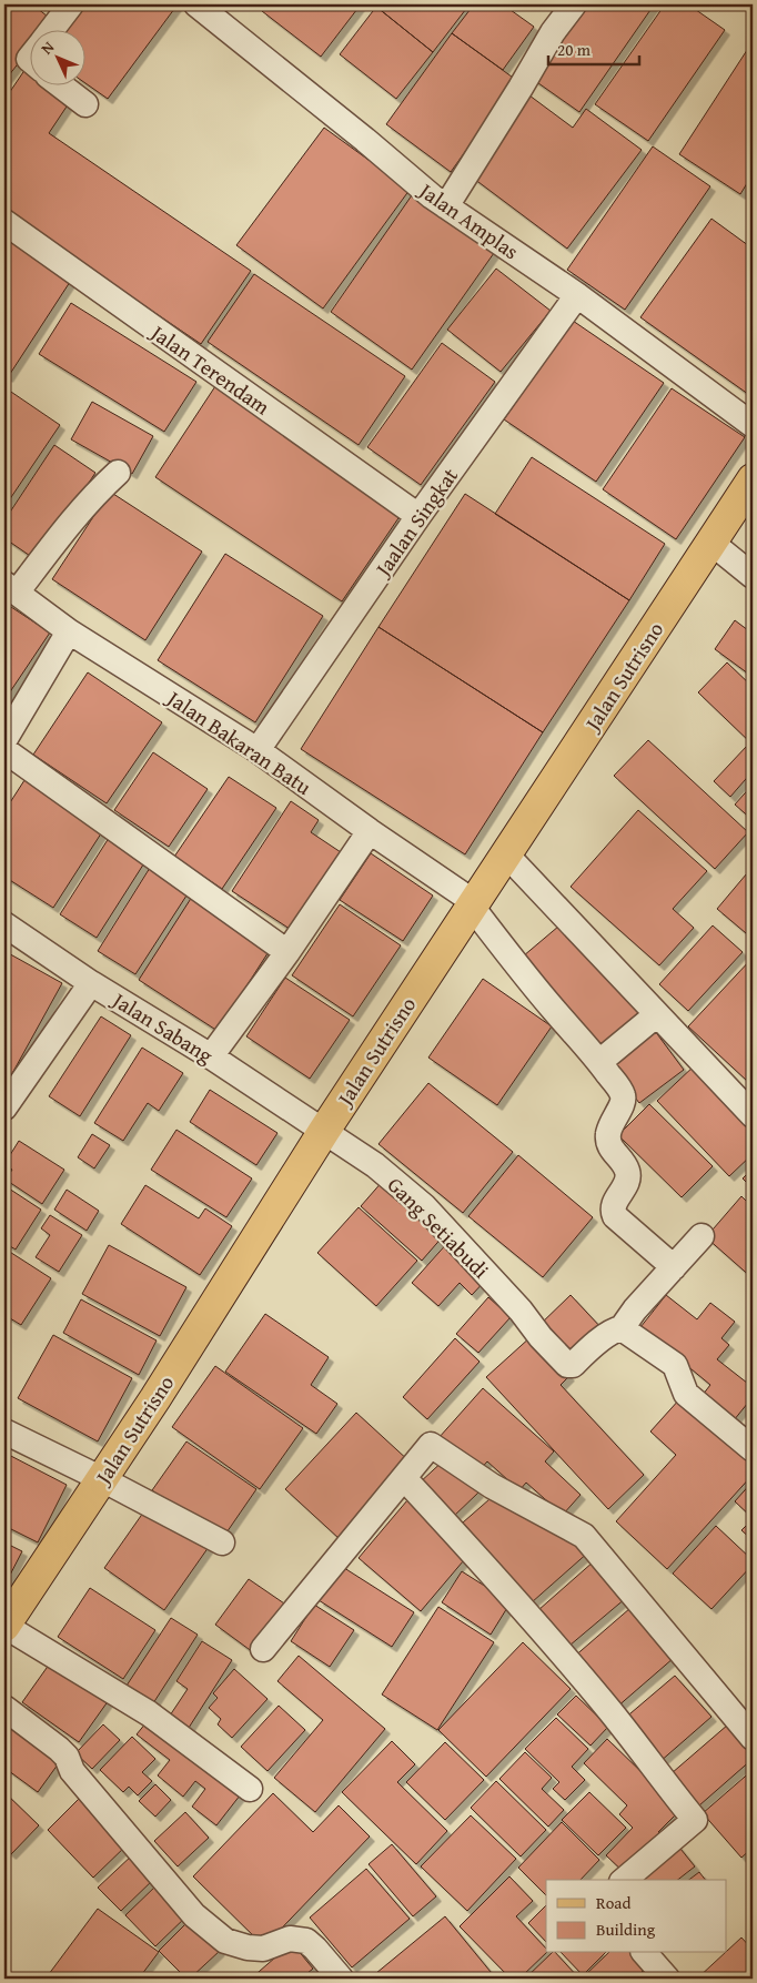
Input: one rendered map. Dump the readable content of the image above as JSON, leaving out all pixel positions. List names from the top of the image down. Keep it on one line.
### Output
{"streets":{"main road":["Jalan Sutrisno"],"street":["Jalan Amplas","Jalan Terendam","Jaalan Singkat","Jalan Bakaran Batu","Jalan Sabang","Gang Setiabudi"]},"crossings":[["Jalan Amplas","Jaalan Singkat"],["Jalan Terendam","Jaalan Singkat"],["Jaalan Singkat","Jalan Bakaran Batu"],["Jalan Sutrisno","Jalan Bakaran Batu"],["Jalan Sutrisno","Jalan Sabang"],["Jalan Sutrisno","Gang Setiabudi"],["Jalan Sabang","Gang Setiabudi"]],"legend":["Road","Building"],"scale_bar":"20 m","north":"top left"}
